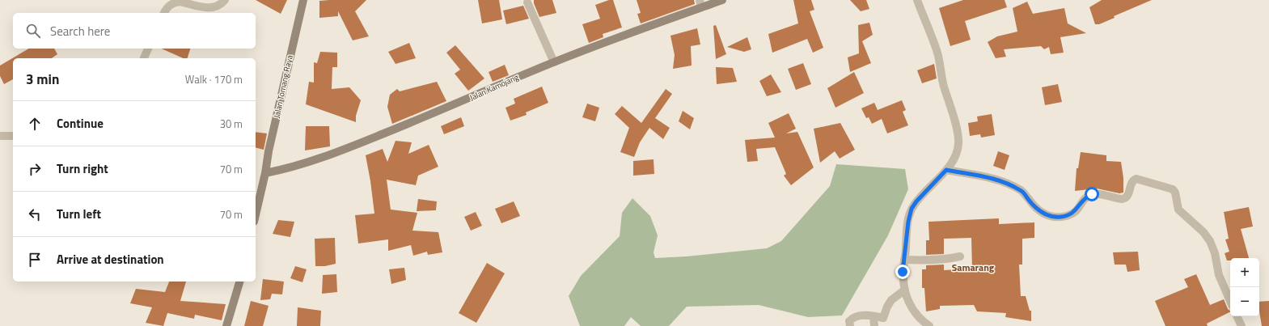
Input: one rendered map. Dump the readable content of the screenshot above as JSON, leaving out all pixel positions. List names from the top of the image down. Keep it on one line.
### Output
{"streets":{"main road":["Jalan Tomang Raya","Jalan Kamojang"]},"crossings":[["Jalan Tomang Raya","Jalan Kamojang"]],"districts":["Samarang"],"page":{"search":"Search here","heading":["3 min","Walk · 170 m"],"list":[["Continue","30 m"],["Turn right","70 m"],["Turn left","70 m"],"Arrive at destination"],"map_buttons":["+","−"]}}
